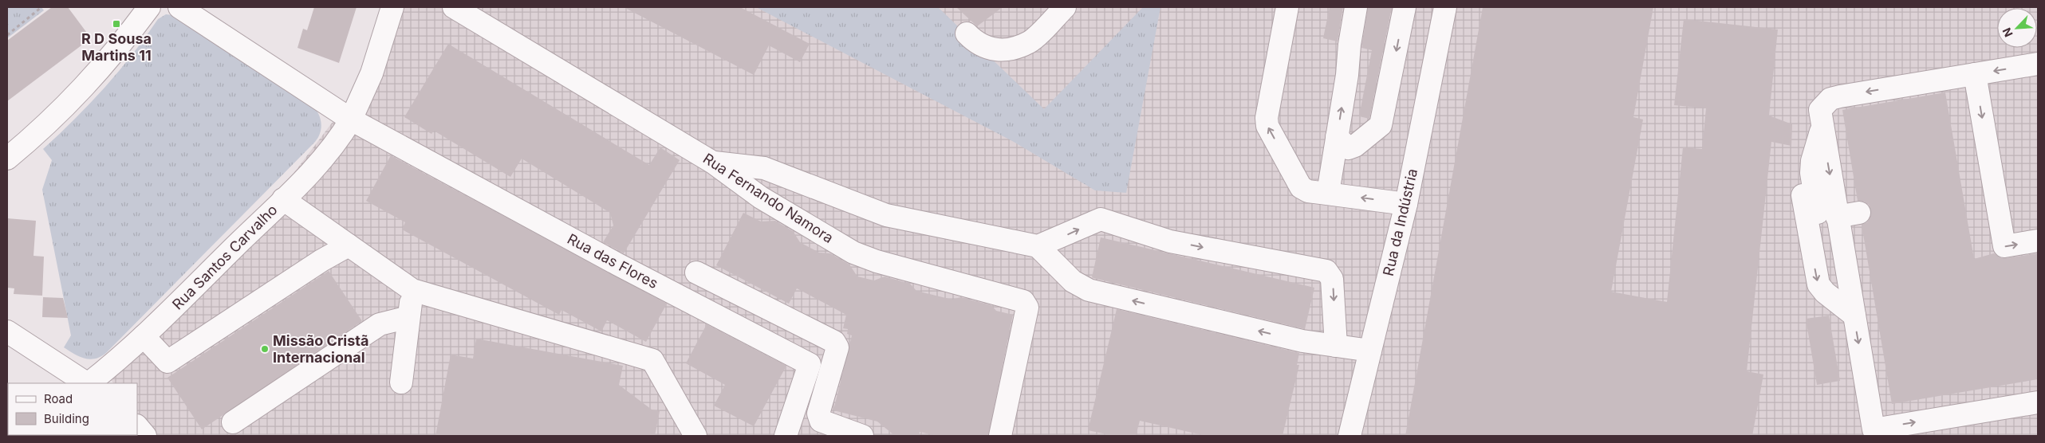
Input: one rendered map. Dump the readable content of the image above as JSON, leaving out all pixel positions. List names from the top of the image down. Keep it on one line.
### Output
{"streets":{"street":["Rua Fernando Namora","Rua da Indústria","Rua Santos Carvalho","Rua das Flores"]},"crossings":[["Rua Santos Carvalho","Rua das Flores"]],"places":{"transit":["R D Sousa Martins 11"],"other":["Missão Cristã Internacional"]},"legend":["Road","Building"],"north":"bottom left"}
